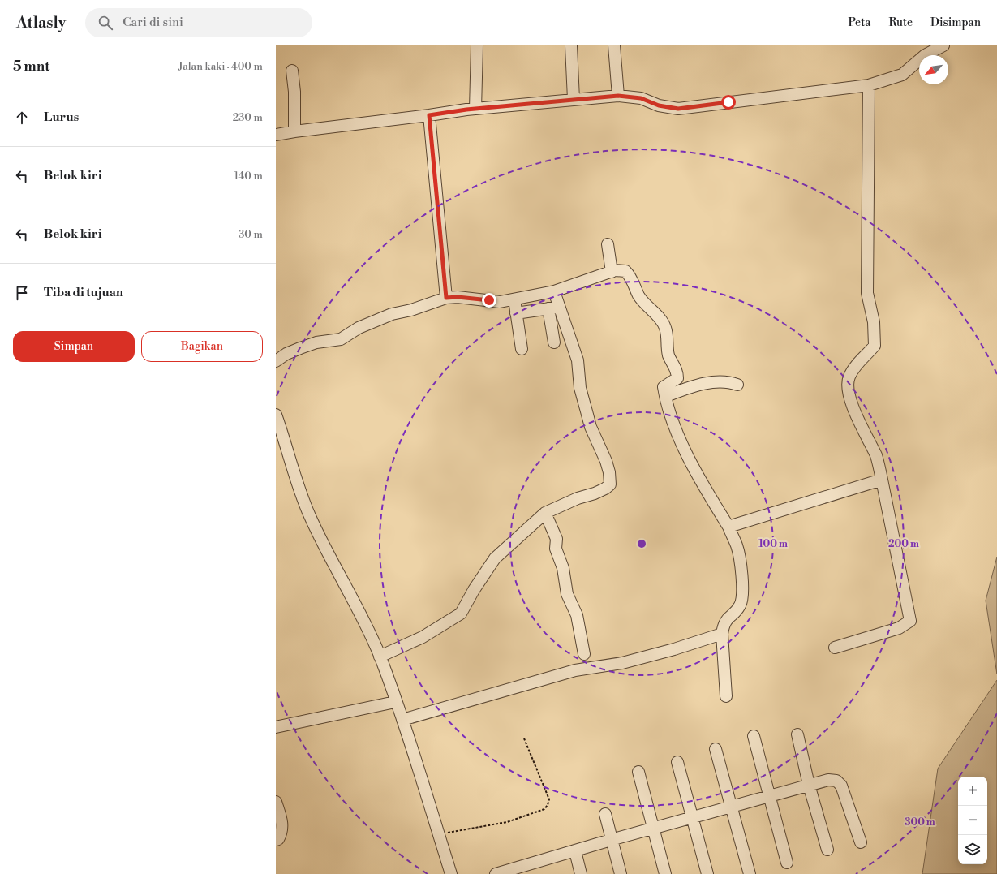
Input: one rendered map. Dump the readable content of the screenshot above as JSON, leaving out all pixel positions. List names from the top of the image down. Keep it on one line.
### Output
{"north":"bottom left","page":{"header":"Atlasly","search":"Cari di sini","nav":["Peta","Rute","Disimpan"],"heading":["5 mnt","Jalan kaki · 400 m"],"list":[["Lurus","230 m"],["Belok kiri","140 m"],["Belok kiri","30 m"],"Tiba di tujuan"],"buttons":["Simpan","Bagikan"],"map_buttons":["+","−"]},"rings":["100 m","200 m","300 m"]}
